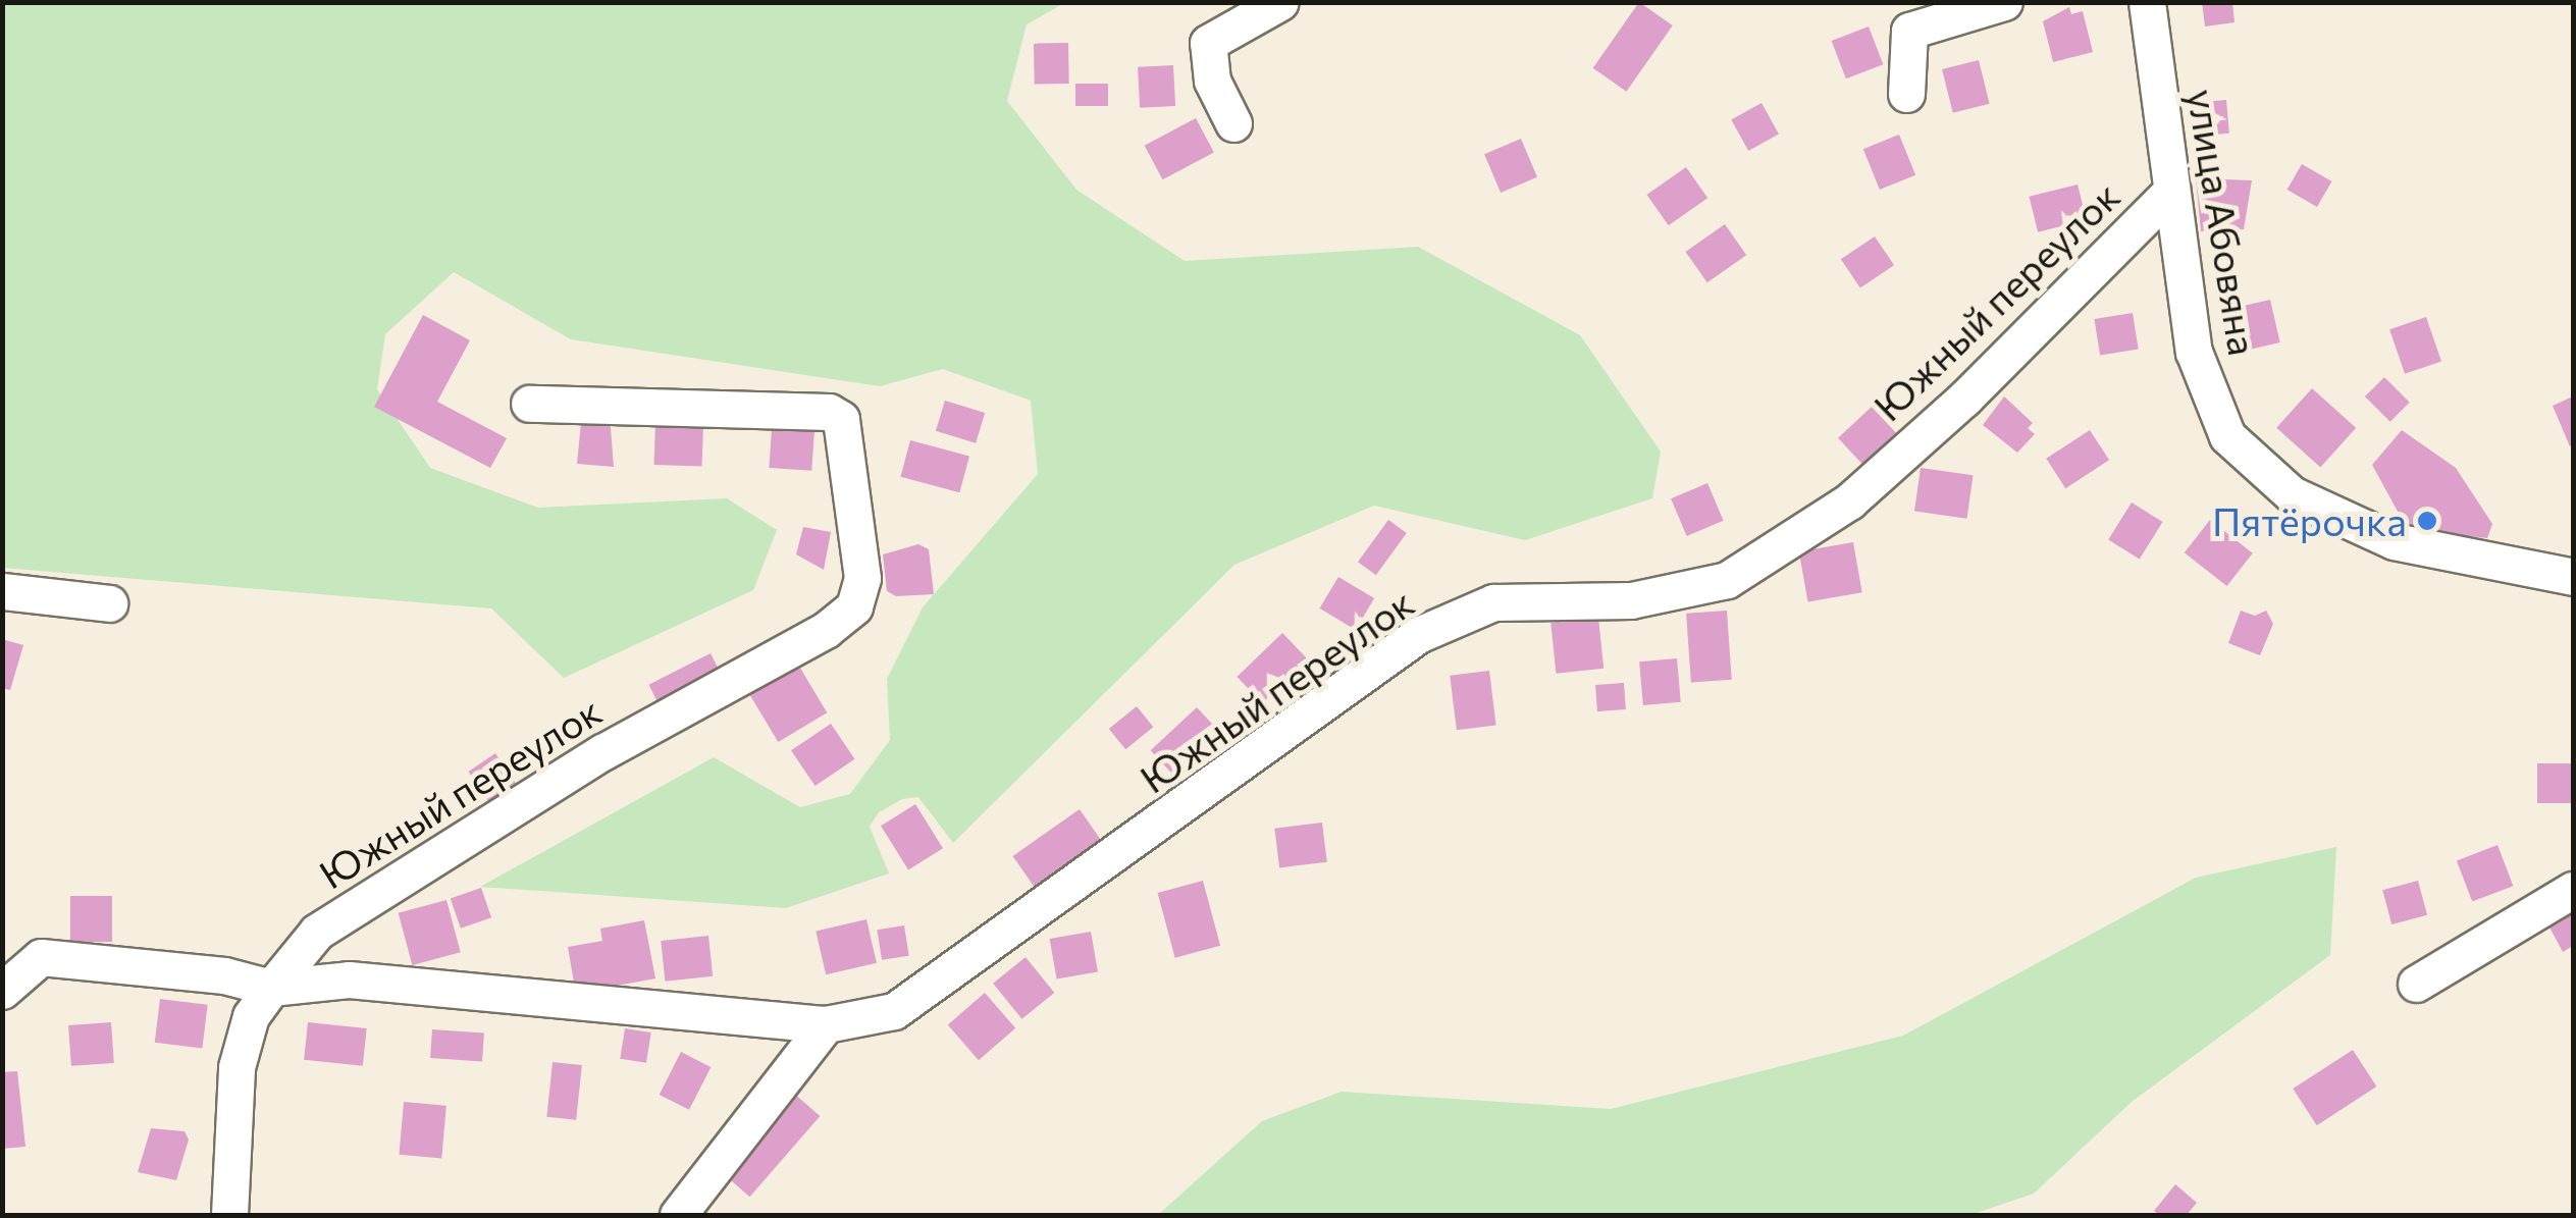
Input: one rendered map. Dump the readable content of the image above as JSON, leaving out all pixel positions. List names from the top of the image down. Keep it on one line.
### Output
{"streets":{"street":["улица Абовяна","Южный переулок"]},"crossings":[["улица Абовяна","Южный переулок"]],"places":["Пятёрочка"]}
